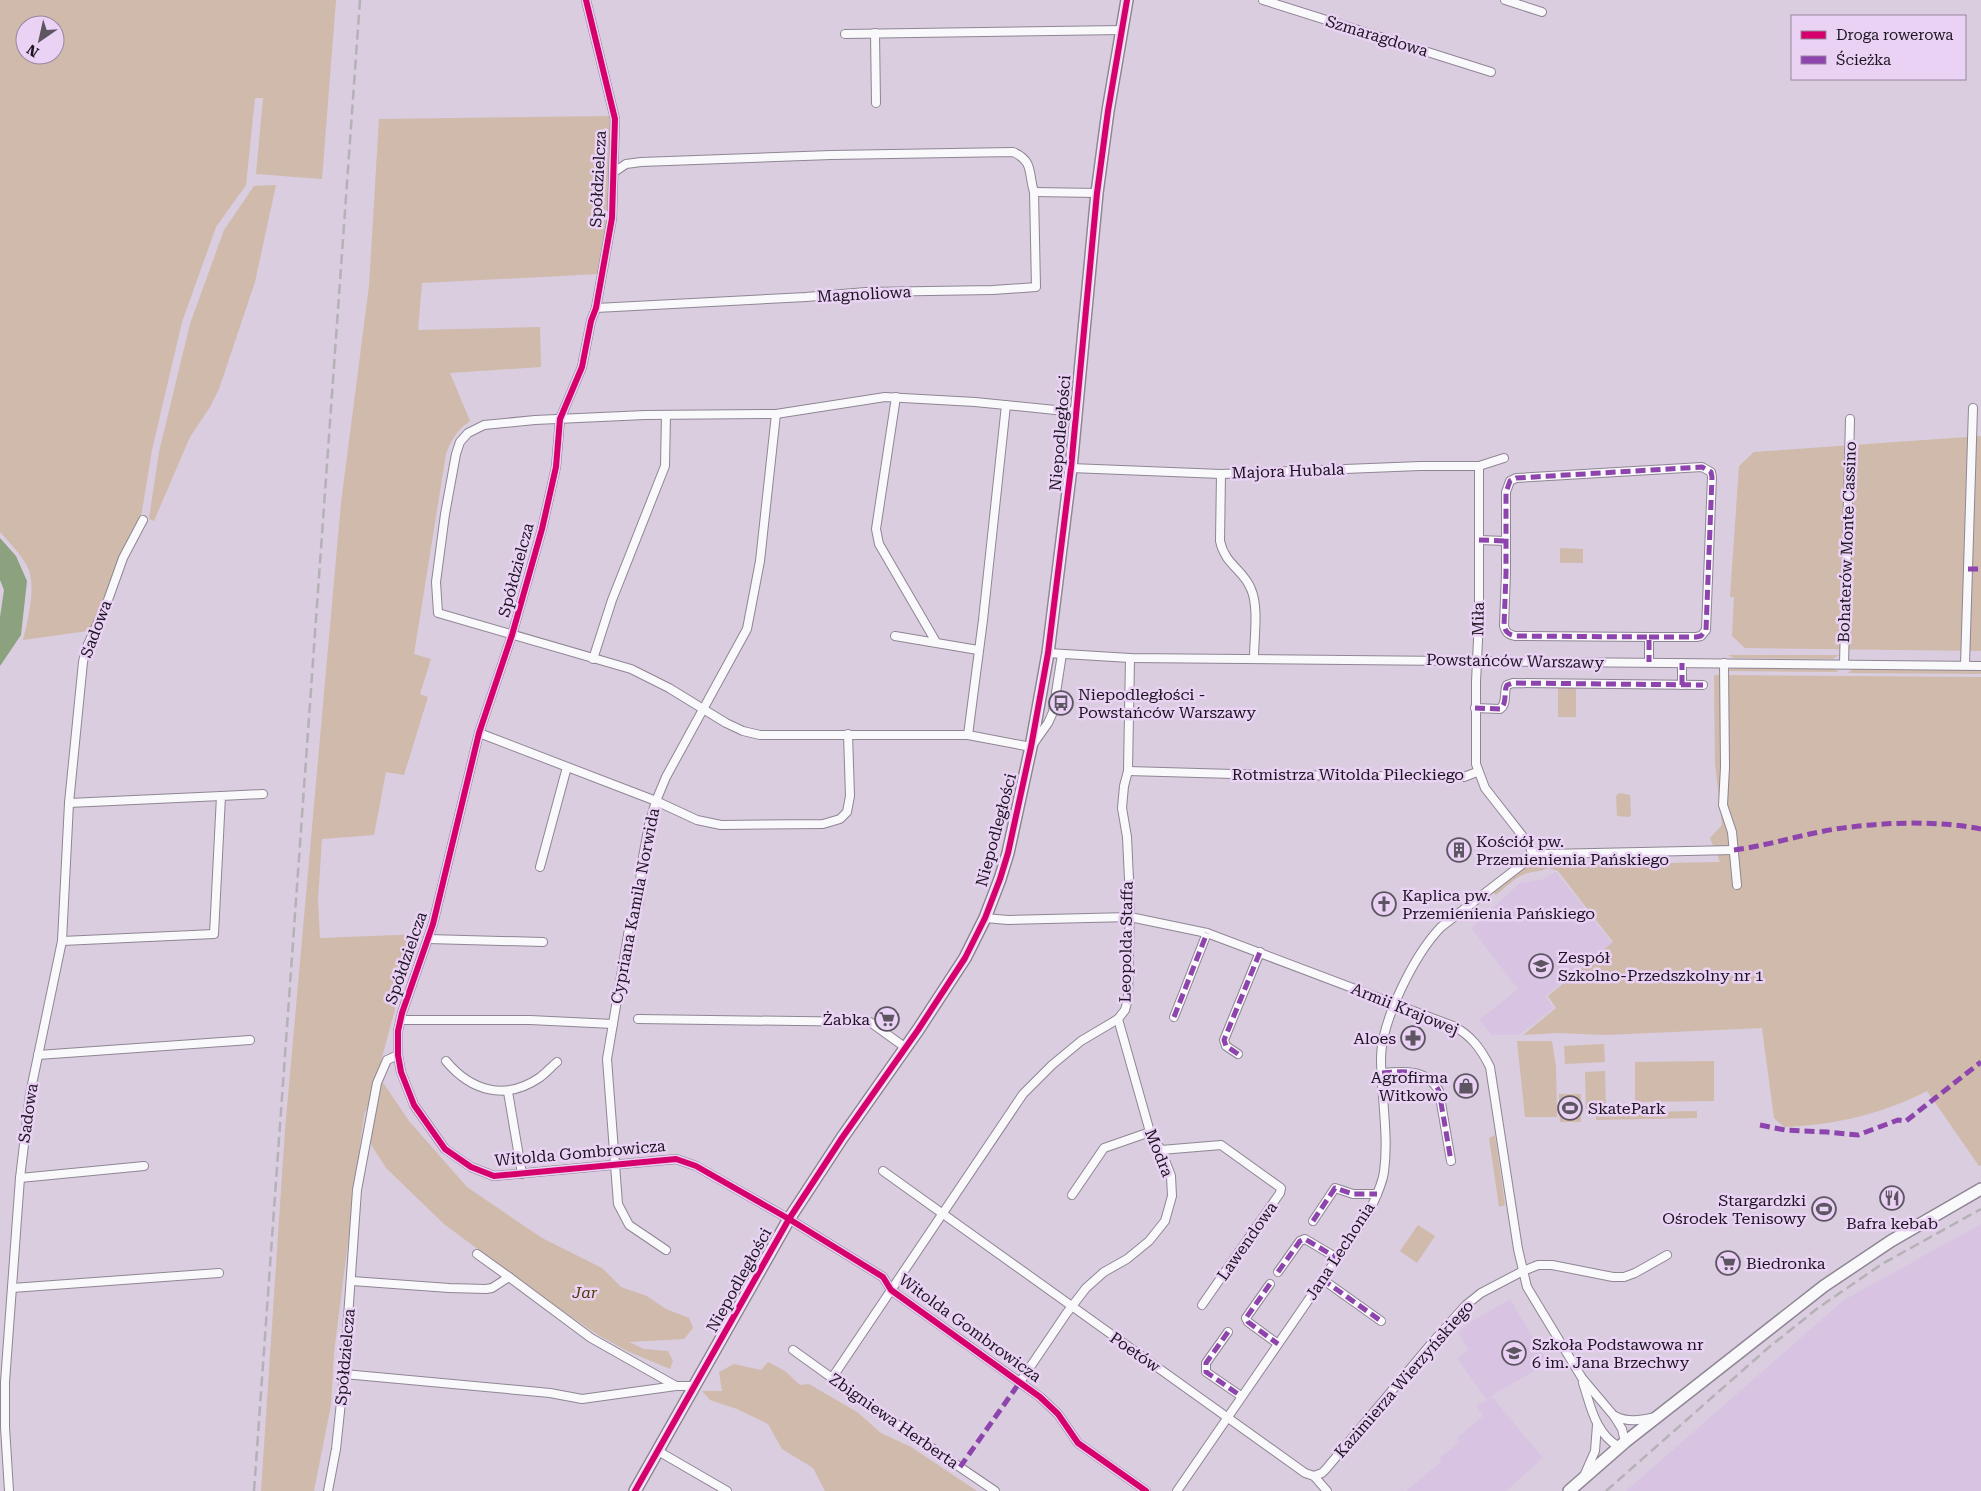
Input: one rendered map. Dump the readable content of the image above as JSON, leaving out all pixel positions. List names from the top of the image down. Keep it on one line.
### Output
{"streets":{"street":["Szmaragdowa","Spółdzielcza","Magnoliowa","Niepodległości","Majora Hubala","Bohaterów Monte Cassino","Miła","Sadowa","Powstańców Warszawy","Rotmistrza Witolda Pileckiego","Cypriana Kamila Norwida","Leopolda Staffa","Armii Krajowej","Witolda Gombrowicza","Modra","Lawendowa","Jana Lechonia","Poetów","Kazimierza Wierzyńskiego","Zbigniewa Herberta"]},"crossings":[["Spółdzielcza","Magnoliowa"],["Spółdzielcza","Witolda Gombrowicza"],["Niepodległości","Majora Hubala"],["Niepodległości","Powstańców Warszawy"],["Niepodległości","Armii Krajowej"],["Niepodległości","Witolda Gombrowicza"],["Majora Hubala","Miła"],["Bohaterów Monte Cassino","Powstańców Warszawy"],["Miła","Powstańców Warszawy"],["Miła","Rotmistrza Witolda Pileckiego"],["Powstańców Warszawy","Leopolda Staffa"],["Rotmistrza Witolda Pileckiego","Leopolda Staffa"],["Rotmistrza Witolda Pileckiego","Jana Lechonia"],["Cypriana Kamila Norwida","Witolda Gombrowicza"],["Leopolda Staffa","Armii Krajowej"],["Leopolda Staffa","Witolda Gombrowicza"],["Leopolda Staffa","Modra"],["Leopolda Staffa","Poetów"],["Leopolda Staffa","Zbigniewa Herberta"],["Armii Krajowej","Jana Lechonia"],["Armii Krajowej","Kazimierza Wierzyńskiego"],["Modra","Lawendowa"],["Modra","Poetów"],["Jana Lechonia","Poetów"],["Poetów","Kazimierza Wierzyńskiego"]],"parks":["Jar"],"places":{"bus stop":["Niepodległości - Powstańców Warszawy"],"building":["Kościół pw. Przemienienia Pańskiego"],"church":["Kaplica pw. Przemienienia Pańskiego"],"school or university":["Zespół Szkolno-Przedszkolny nr 1","Szkoła Podstawowa nr 6 im. Jana Brzechwy"],"supermarket":["Żabka","Biedronka"],"pharmacy":["Aloes"],"shop":["Agrofirma Witkowo"],"sports":["SkatePark","Stargardzki Ośrodek Tenisowy"],"restaurant":["Bafra kebab"]},"legend":["Droga rowerowa","Ścieżka"],"north":"bottom left"}
